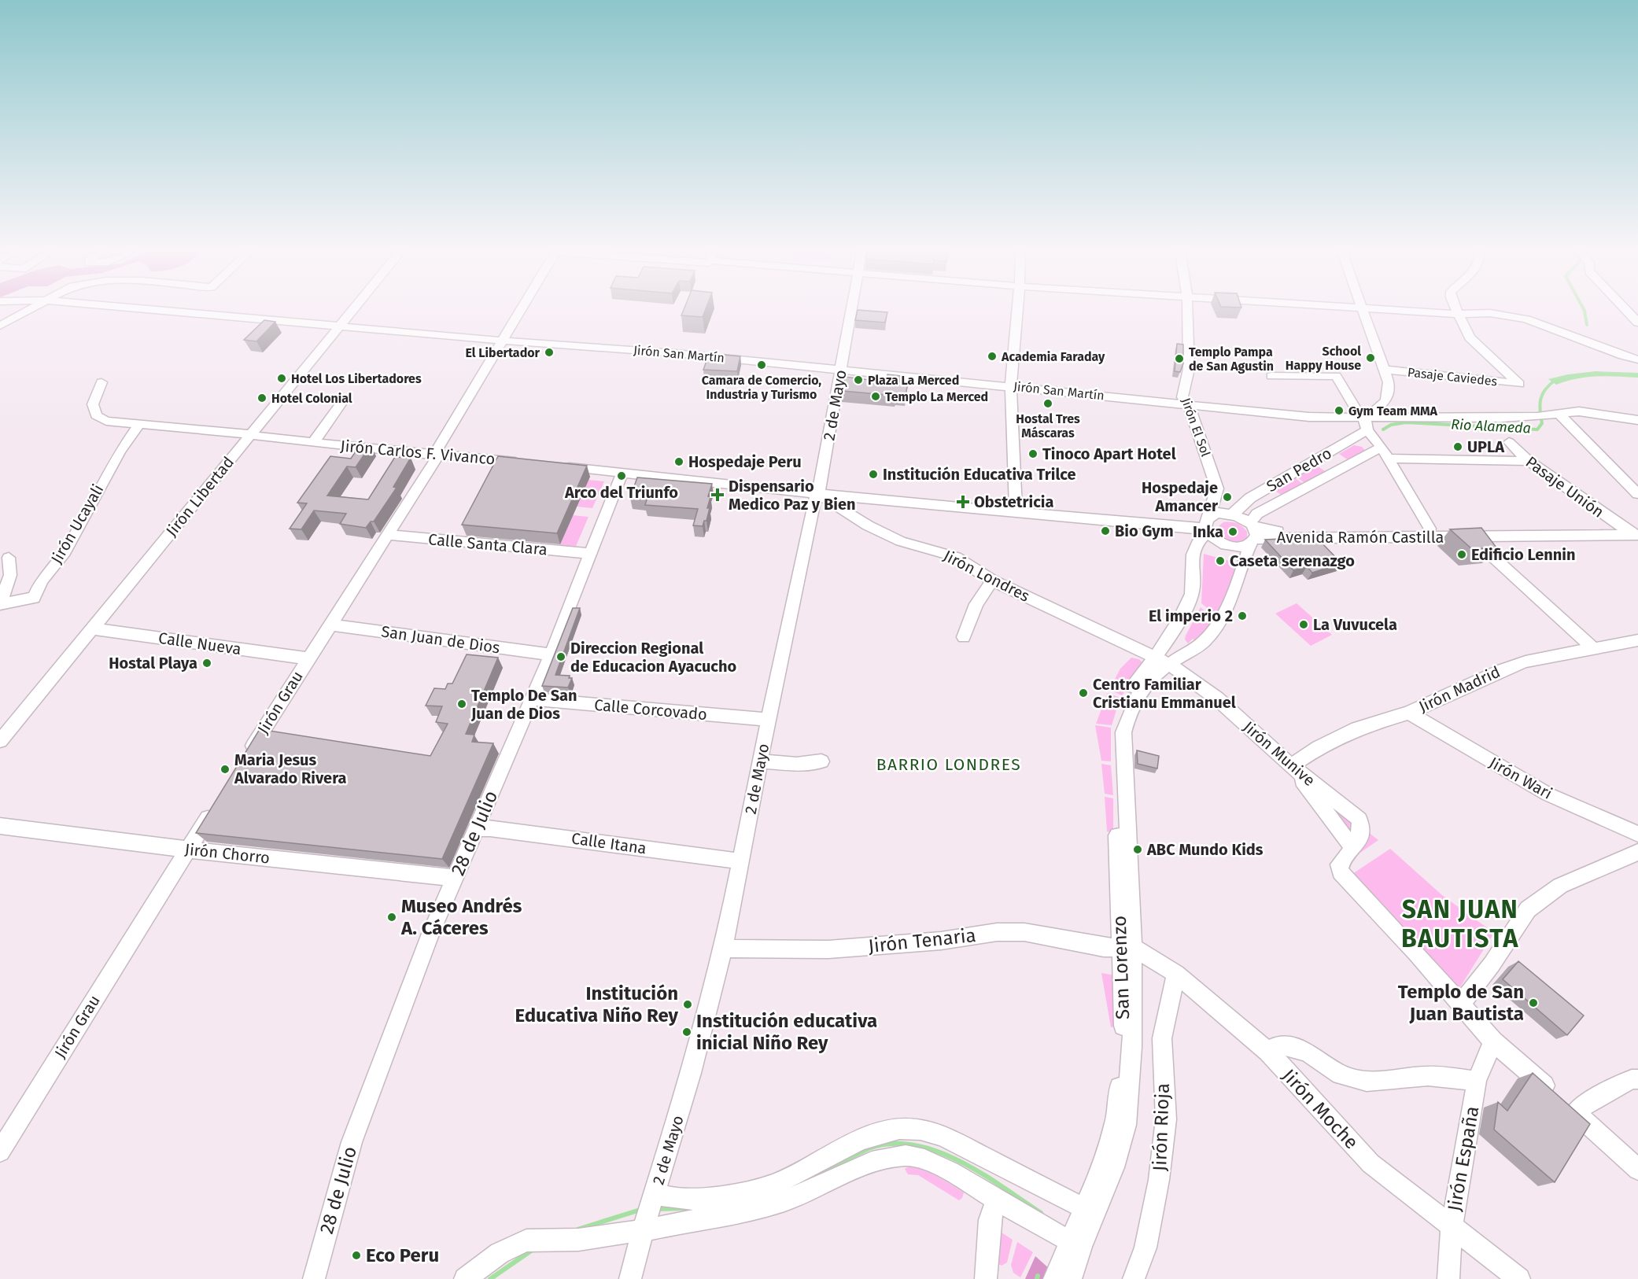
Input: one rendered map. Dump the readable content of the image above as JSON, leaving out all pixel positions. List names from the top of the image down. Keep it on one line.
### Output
{"streets":{"street":["Jirón San Martín","Pasaje Caviedes","2 de Mayo","Jirón El Sol","Jirón Carlos F. Vivanco","San Pedro","Pasaje Unión","Jirón Libertad","Jirón Ucayali","Avenida Ramón Castilla","Calle Santa Clara","Jirón Londres","San Juan de Dios","Calle Nueva","Jirón Madrid","Jirón Grau","Calle Corcovado","Jirón Munive","Jirón Wari","28 de Julio","Calle Itana","Jirón Chorro","Jirón Tenaria","San Lorenzo","Jirón Moche","Jirón Rioja","Jirón España"]},"crossings":[["Jirón San Martín","2 de Mayo"],["Jirón San Martín","Jirón El Sol"],["Jirón San Martín","San Pedro"],["Jirón San Martín","Jirón Libertad"],["Jirón San Martín","Jirón Grau"],["Pasaje Caviedes","San Pedro"],["2 de Mayo","Jirón Londres"],["2 de Mayo","Calle Corcovado"],["2 de Mayo","Calle Itana"],["2 de Mayo","Jirón Tenaria"],["Jirón El Sol","San Pedro"],["Jirón El Sol","Avenida Ramón Castilla"],["Jirón Carlos F. Vivanco","Jirón Libertad"],["Jirón Carlos F. Vivanco","Jirón Grau"],["San Pedro","Avenida Ramón Castilla"],["Pasaje Unión","Avenida Ramón Castilla"],["Jirón Libertad","Calle Nueva"],["Calle Santa Clara","Jirón Grau"],["Calle Santa Clara","28 de Julio"],["Jirón Londres","Jirón Munive"],["Jirón Londres","San Lorenzo"],["San Juan de Dios","Jirón Grau"],["San Juan de Dios","28 de Julio"],["Calle Nueva","Jirón Grau"],["Jirón Madrid","Jirón Munive"],["Jirón Madrid","Jirón Wari"],["Jirón Grau","Jirón Chorro"],["Calle Corcovado","28 de Julio"],["Jirón Munive","San Lorenzo"],["28 de Julio","Calle Itana"],["28 de Julio","Jirón Chorro"],["Jirón Tenaria","San Lorenzo"],["Jirón Tenaria","Jirón Moche"],["San Lorenzo","Jirón Moche"],["Jirón Moche","Jirón Rioja"],["Jirón Moche","Jirón España"]],"districts":["BARRIO LONDRES","SAN JUAN BAUTISTA"],"water":["Rio Alameda"],"places":{"other":["El Libertador","Academia Faraday","School Happy House","Templo Pampa de San Agustin","Camara de Comercio, Industria y Turismo","Hotel Los Libertadores","Plaza La Merced","Templo La Merced","Hotel Colonial","Hostal Tres Máscaras","Gym Team MMA","UPLA","Tinoco Apart Hotel","Hospedaje Peru","Institución Educativa Trilce","Arco del Triunfo","Hospedaje Amancer","Bio Gym","Inka","Edificio Lennin","Caseta serenazgo","El imperio 2","La Vuvucela","Direccion Regional de Educacion Ayacucho","Hostal Playa","Centro Familiar Cristianu Emmanuel","Templo De San Juan de Dios","Maria Jesus Alvarado Rivera","ABC Mundo Kids","Museo Andrés A. Cáceres","Templo de San Juan Bautista","Institución Educativa Niño Rey","Institución educativa inicial Niño Rey","Eco Peru"],"health":["Dispensario Medico Paz y Bien","Obstetricia"]}}
